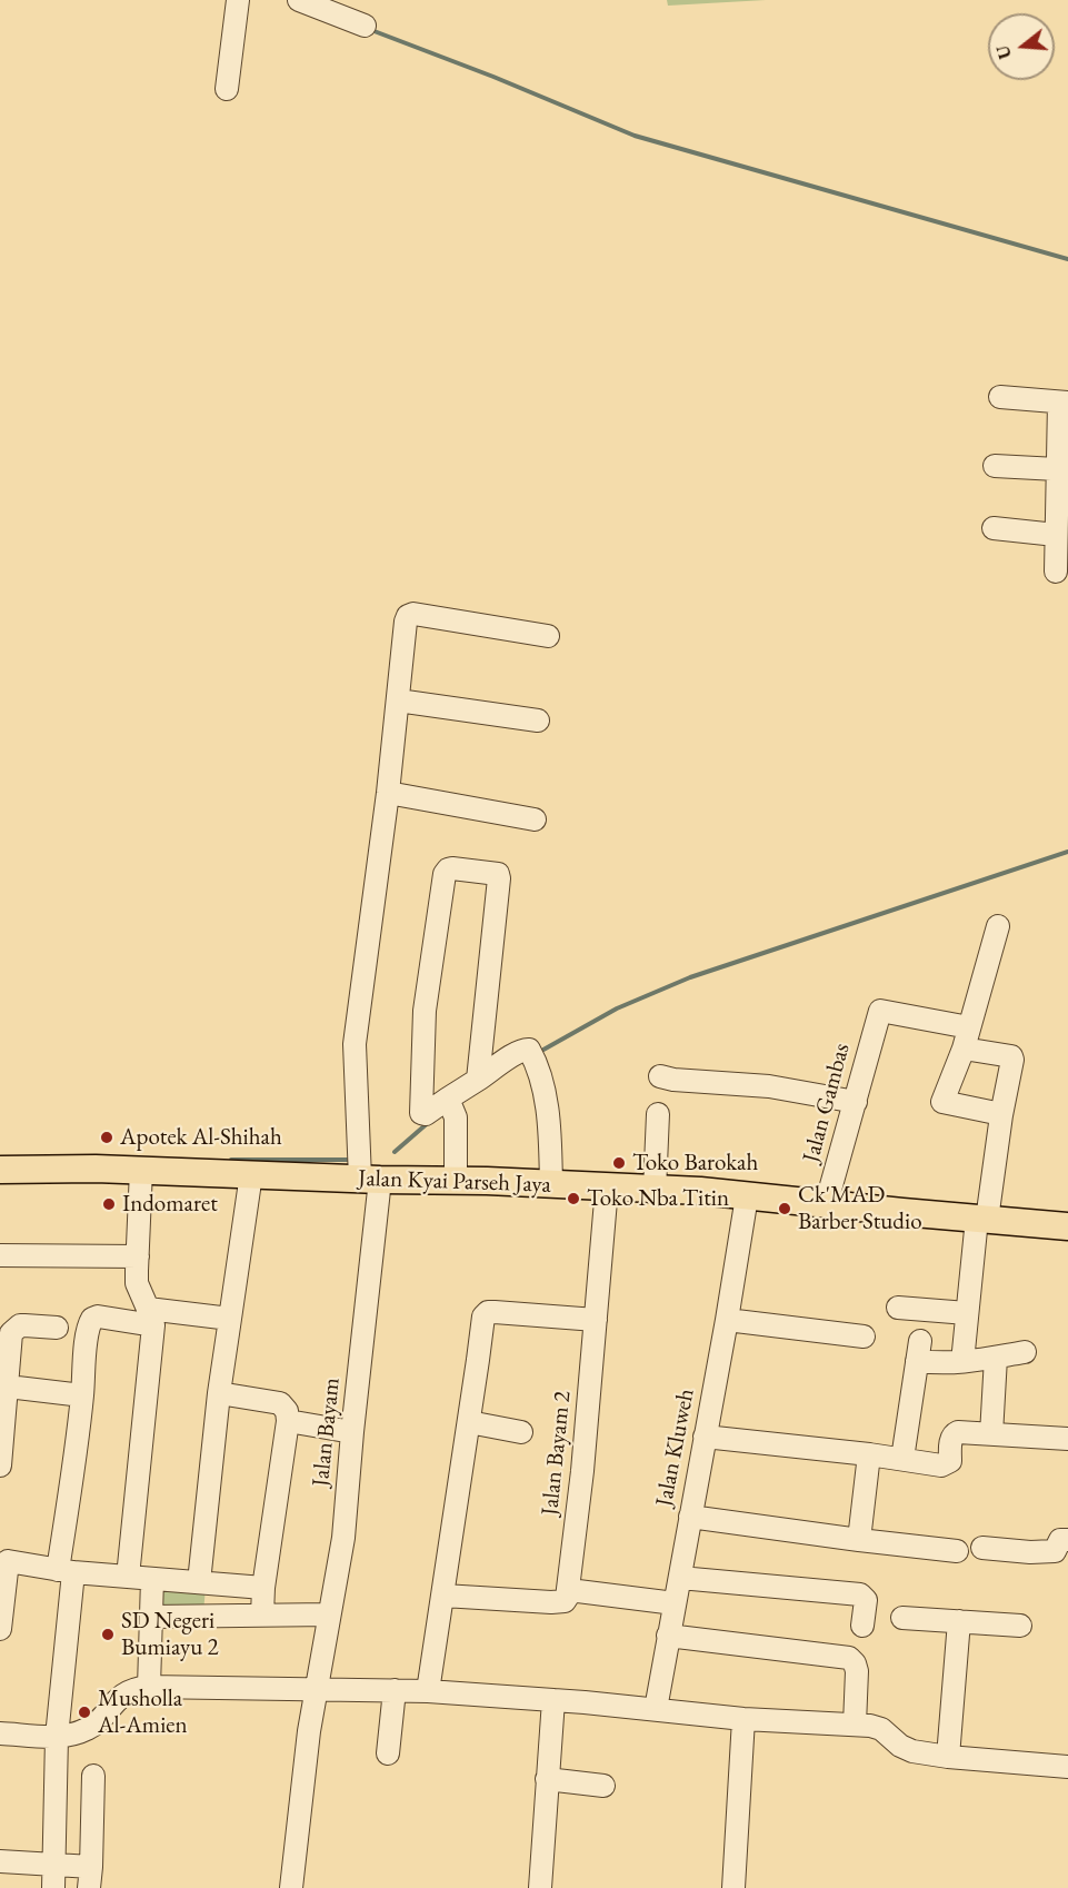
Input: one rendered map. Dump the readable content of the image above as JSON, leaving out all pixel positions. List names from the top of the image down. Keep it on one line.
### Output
{"streets":{"main road":["Jalan Kyai Parseh Jaya"],"street":["Jalan Gambas","Jalan Bayam","Jalan Kluweh","Jalan Bayam 2"]},"crossings":[["Jalan Gambas","Jalan Kyai Parseh Jaya"],["Jalan Kyai Parseh Jaya","Jalan Bayam"],["Jalan Kyai Parseh Jaya","Jalan Kluweh"],["Jalan Kyai Parseh Jaya","Jalan Bayam 2"]],"places":["Apotek Al-Shihah","Toko Barokah","Toko Nba Titin","Indomaret","Ck'MAD Barber Studio","SD Negeri Bumiayu 2","Musholla Al-Amien"],"north":"left"}
